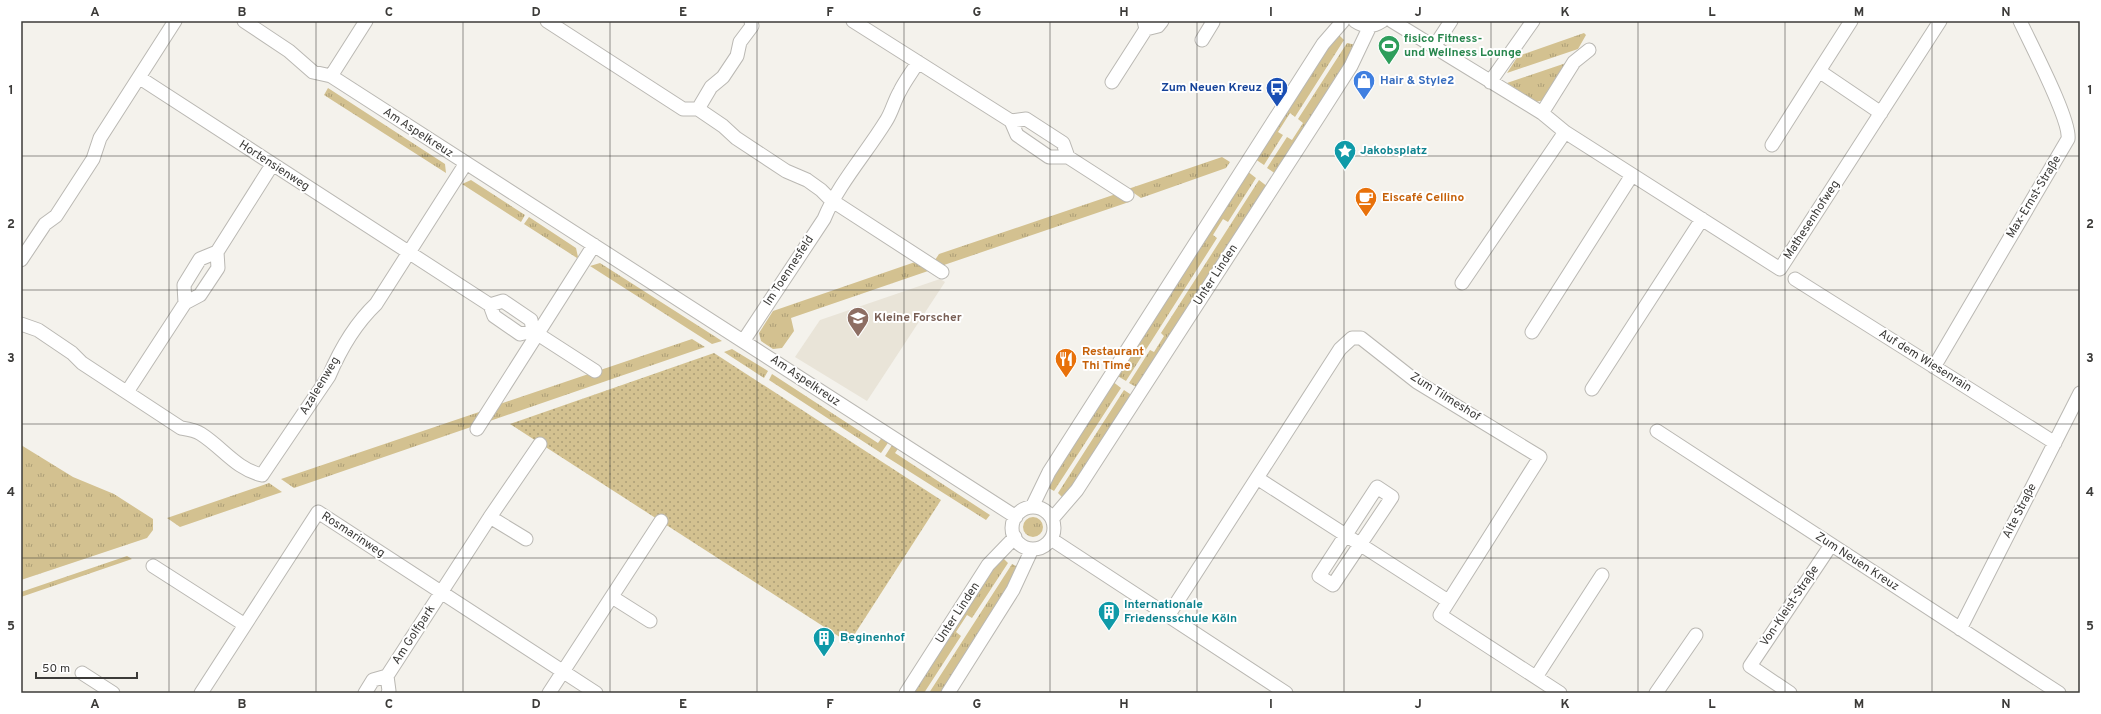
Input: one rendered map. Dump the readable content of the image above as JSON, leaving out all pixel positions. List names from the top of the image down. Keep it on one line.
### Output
{"streets":{"street":["Am Aspelkreuz","Hortensienweg","Max-Ernst-Straße","Mathesenhofweg","Im Toennesfeld","Unter Linden","Auf dem Wiesenrain","Azaleenweg","Zum Tilmeshof","Alte Straße","Rosmarinweg","Zum Neuen Kreuz","Von-Kleist-Straße","Am Golfpark"]},"crossings":[["Am Aspelkreuz","Im Toennesfeld"],["Am Aspelkreuz","Unter Linden"],["Am Aspelkreuz","Azaleenweg"],["Hortensienweg","Azaleenweg"],["Max-Ernst-Straße","Auf dem Wiesenrain"],["Auf dem Wiesenrain","Alte Straße"],["Alte Straße","Zum Neuen Kreuz"],["Rosmarinweg","Am Golfpark"],["Zum Neuen Kreuz","Von-Kleist-Straße"]],"places":{"sports":["fisico Fitness- und Wellness Lounge"],"shop":["Hair & Style2"],"bus stop":["Zum Neuen Kreuz"],"place":["Jakobsplatz"],"cafe":["Eiscafé Cellino"],"school or university":["Kleine Forscher"],"restaurant":["Restaurant Thi Time"],"building":["Internationale Friedensschule Köln","Beginenhof"]},"scale_bar":"50 m","grid":{"columns":["A","B","C","D","E","F","G","H","I","J","K","L","M","N"],"rows":["1","2","3","4","5"]}}
